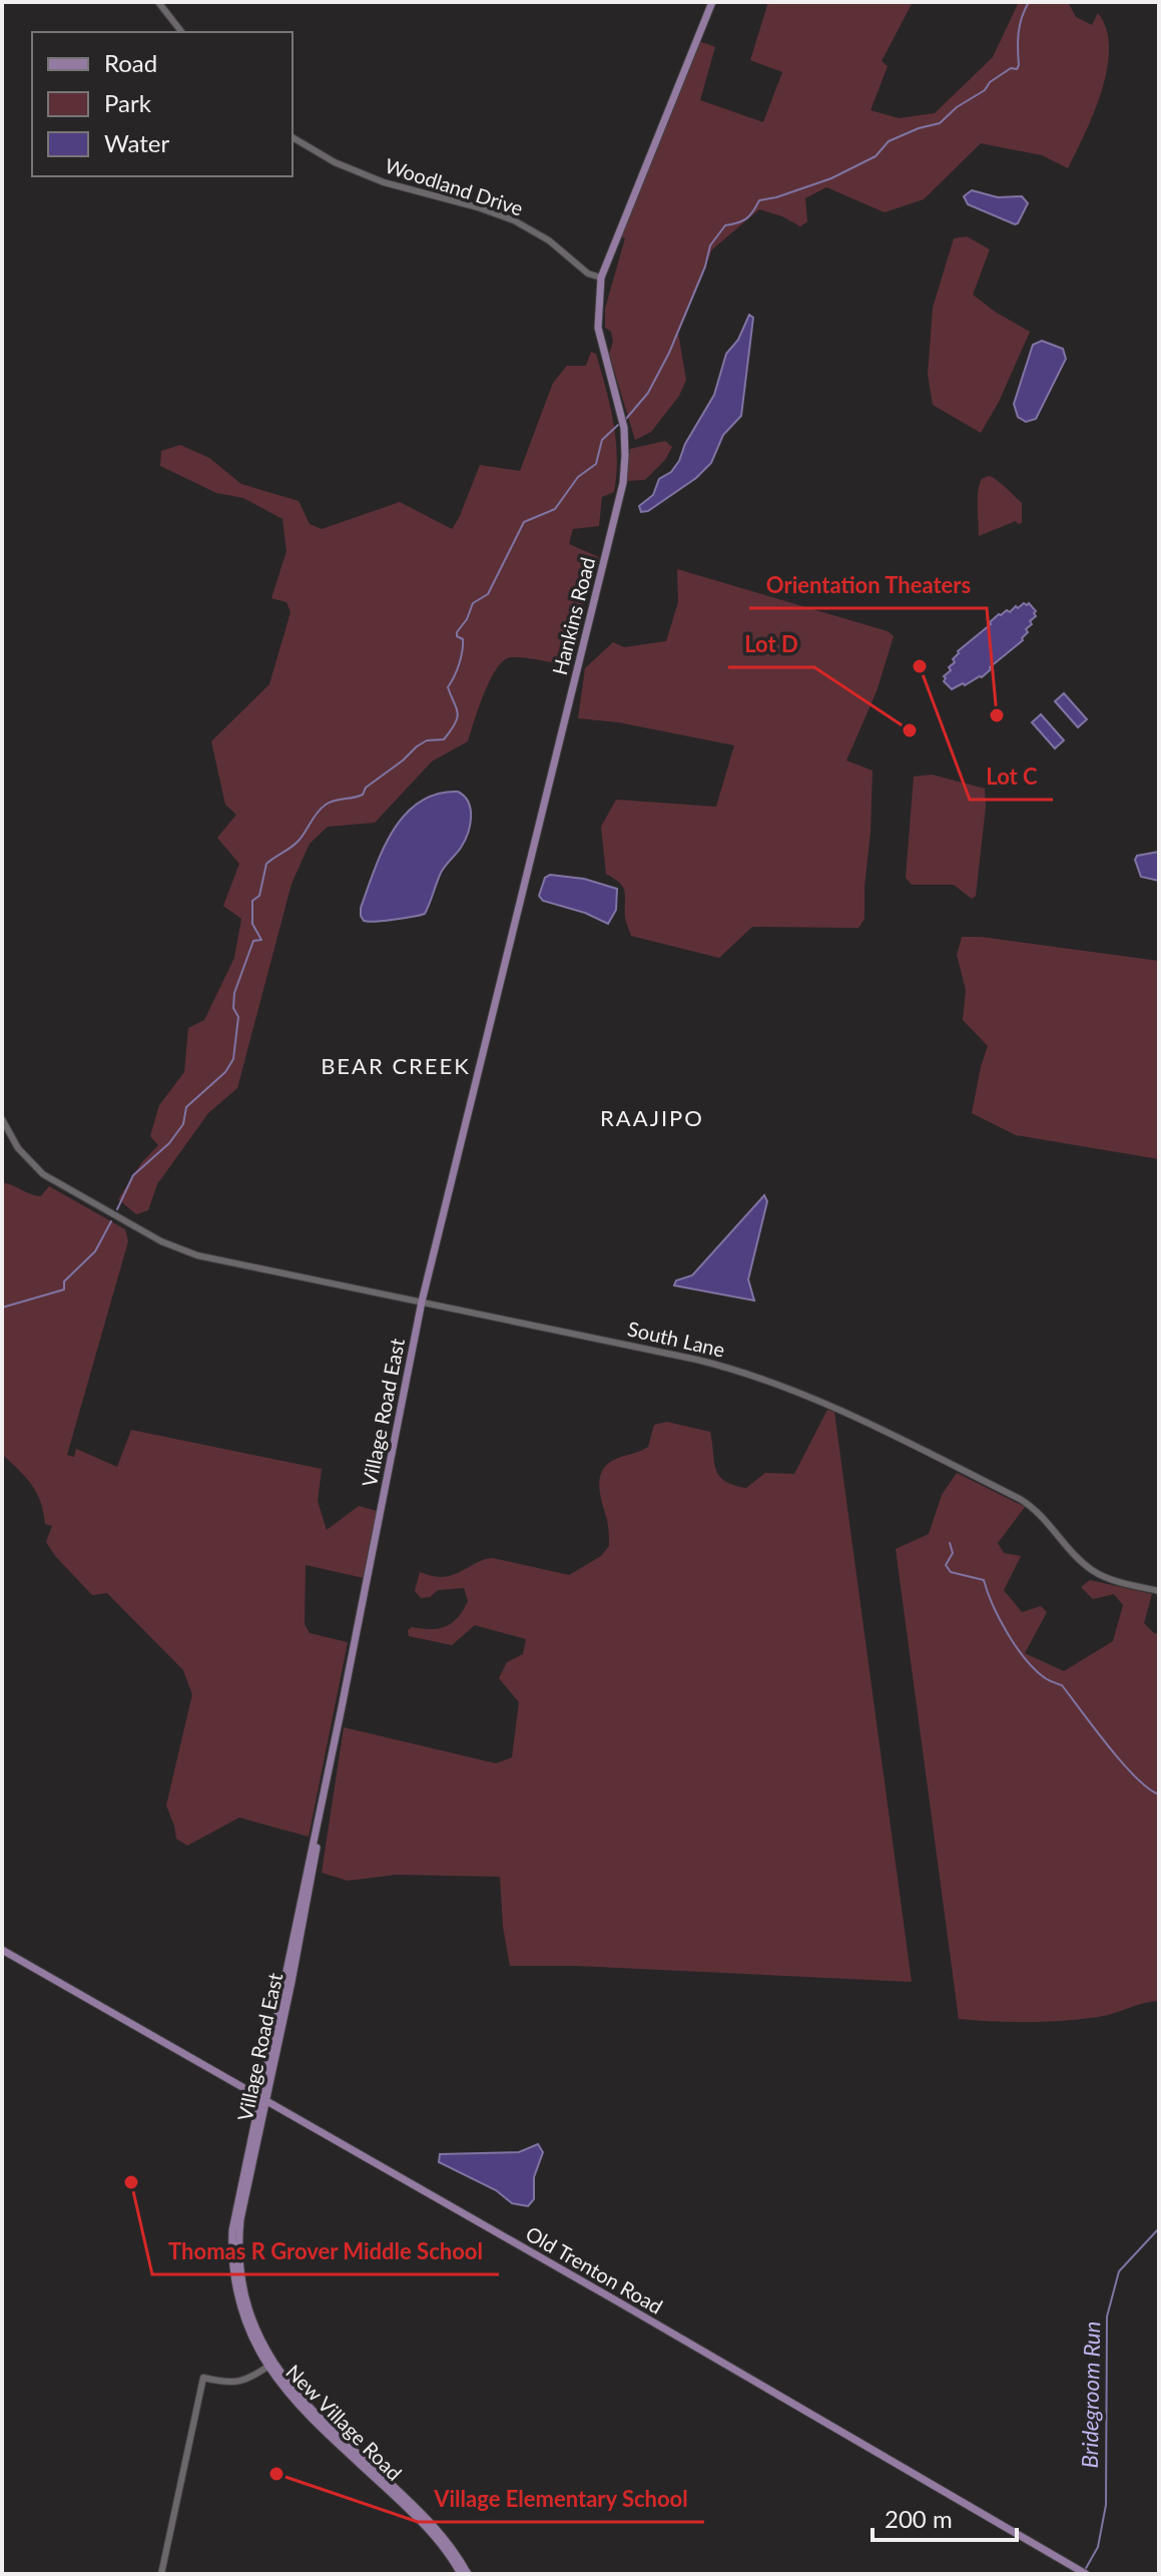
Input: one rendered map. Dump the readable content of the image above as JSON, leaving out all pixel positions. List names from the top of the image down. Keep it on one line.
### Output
{"streets":{"main road":["Hankins Road","Village Road East","Old Trenton Road","New Village Road"],"street":["Woodland Drive","South Lane"]},"crossings":[["Woodland Drive","Hankins Road"],["Hankins Road","Village Road East"],["South Lane","Village Road East"],["Village Road East","Old Trenton Road"],["Village Road East","New Village Road"]],"districts":["BEAR CREEK","RAAJIPO"],"water":["Bridegroom Run"],"places":["Lot C","Orientation Theaters","Lot D","Thomas R Grover Middle School","Village Elementary School"],"legend":["Road","Park","Water"],"scale_bar":"200 m"}
